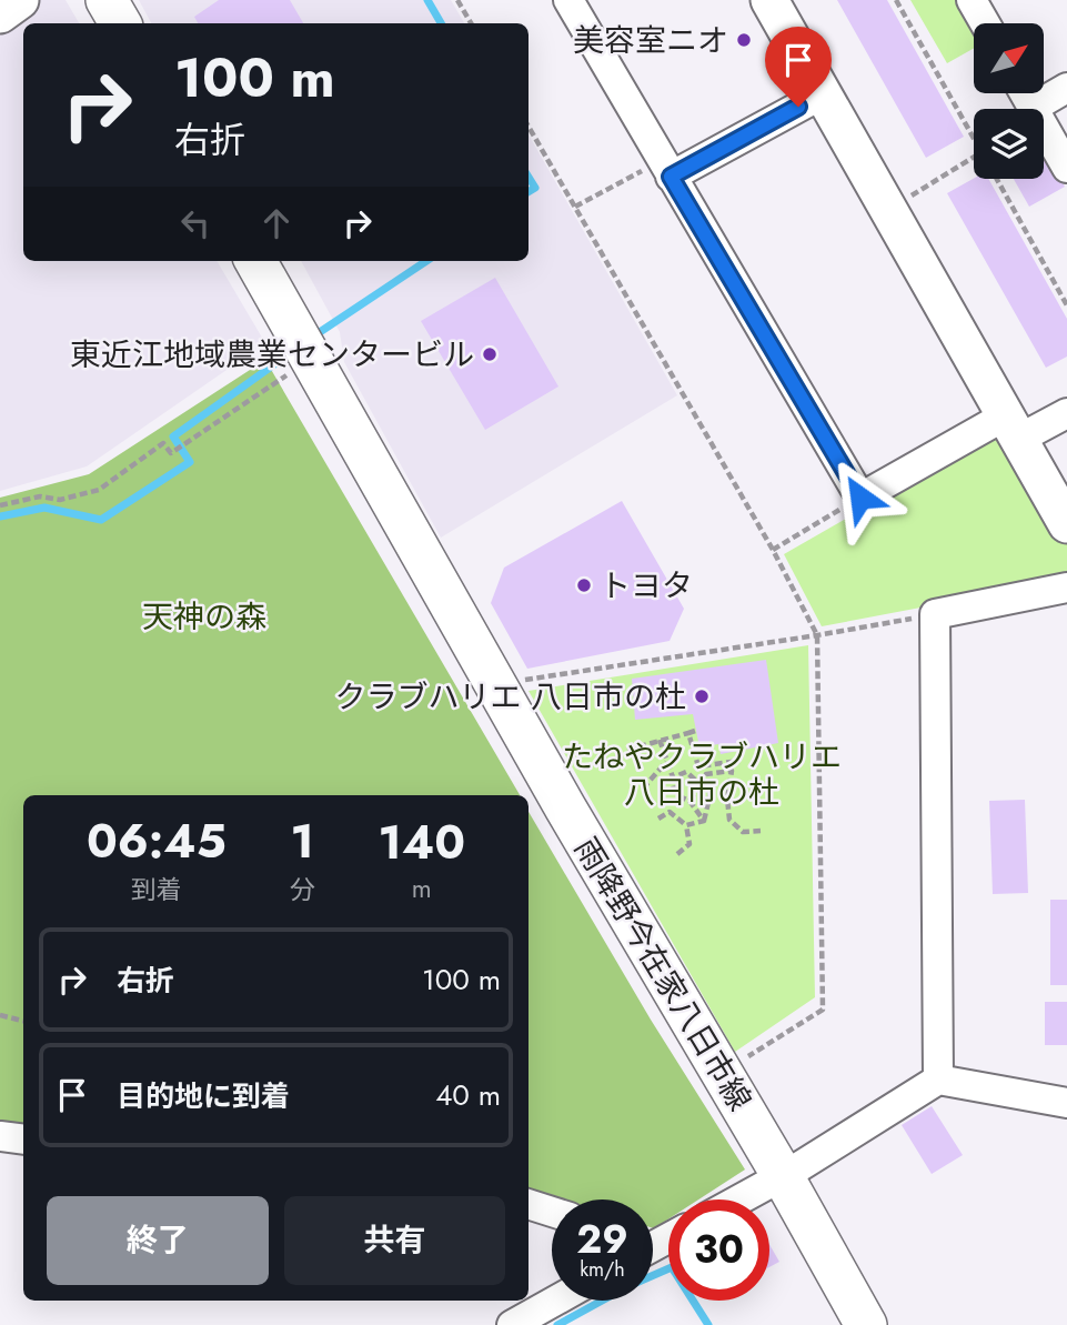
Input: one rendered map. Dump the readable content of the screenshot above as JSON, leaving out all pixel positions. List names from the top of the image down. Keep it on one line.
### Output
{"streets":{"main road":["雨降野今在家八日市線"]},"parks":["天神の森","たねやクラブハリエ 八日市の杜"],"places":["美容室ニオ","東近江地域農業センタービル","トヨタ","クラブハリエ 八日市の杜"],"north":"top right","page":{"turn":["100 m","右折"],"eta":["06:45","到着","1","分","140","m"],"list":[{"name":"右折","value":"100 m"},{"name":"目的地に到着","value":"40 m"}],"buttons":["終了","共有"],"speed":"29 km/h","limit":"30"}}
